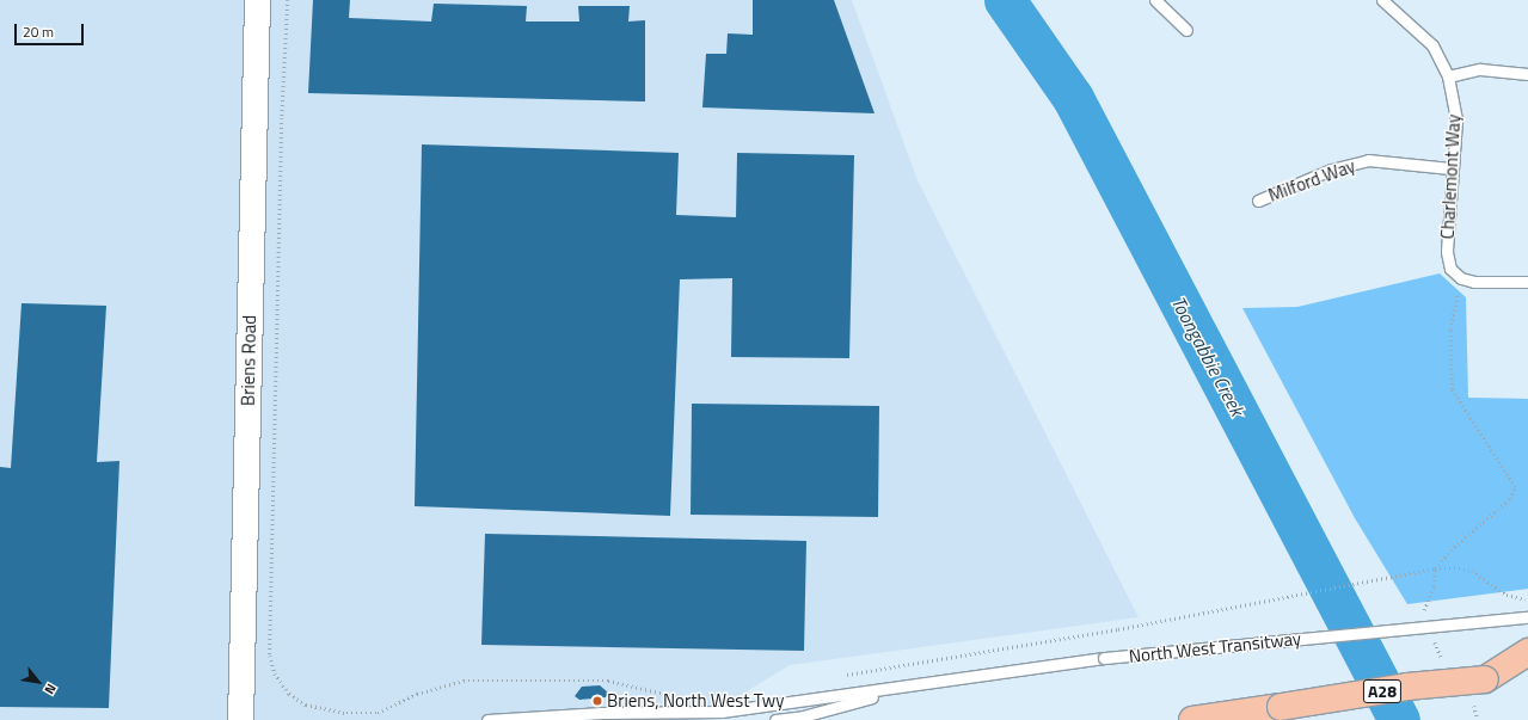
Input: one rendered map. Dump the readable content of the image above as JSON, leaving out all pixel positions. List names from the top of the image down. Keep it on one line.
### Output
{"streets":{"highway":["A28"],"street":["Briens Road"],"lane":["Charlemont Way","Milford Way","North West Transitway"]},"crossings":[["Charlemont Way","Milford Way"]],"water":["Toongabbie Creek"],"places":["Briens, North West Twy"],"scale_bar":"20 m","north":"bottom right"}
